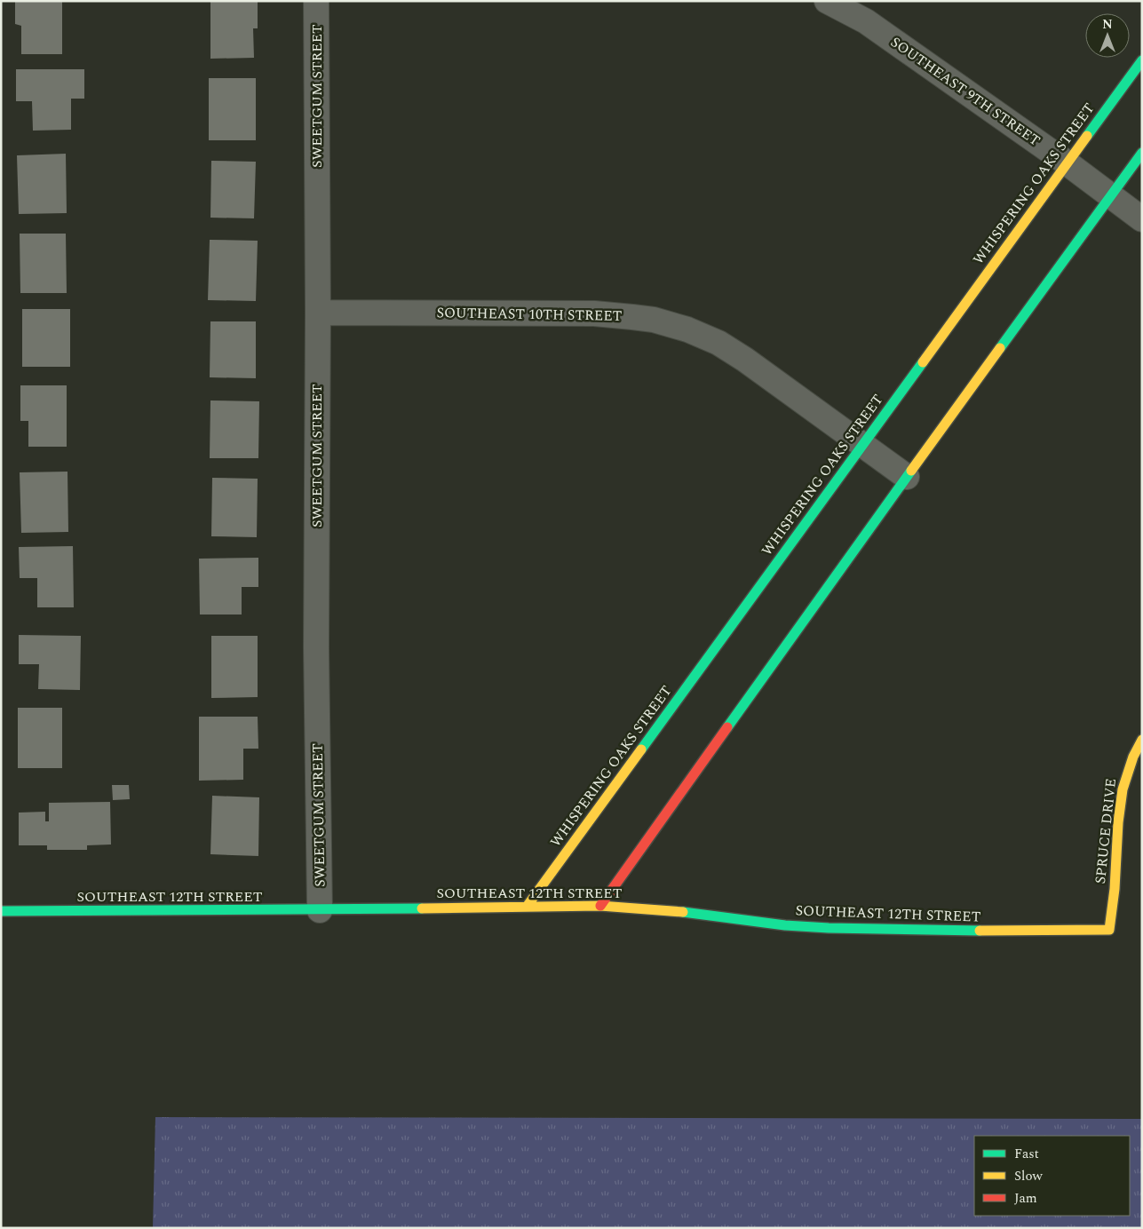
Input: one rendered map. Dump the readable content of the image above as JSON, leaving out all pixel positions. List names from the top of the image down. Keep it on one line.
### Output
{"streets":{"street":["SOUTHEAST 9TH STREET","SWEETGUM STREET","WHISPERING OAKS STREET","SOUTHEAST 10TH STREET","SPRUCE DRIVE","SOUTHEAST 12TH STREET"]},"crossings":[["SOUTHEAST 9TH STREET","WHISPERING OAKS STREET"],["SWEETGUM STREET","SOUTHEAST 10TH STREET"],["SWEETGUM STREET","SOUTHEAST 12TH STREET"],["WHISPERING OAKS STREET","SOUTHEAST 10TH STREET"],["WHISPERING OAKS STREET","SOUTHEAST 12TH STREET"],["SPRUCE DRIVE","SOUTHEAST 12TH STREET"]],"legend":["Fast","Slow","Jam"],"north":"top"}
